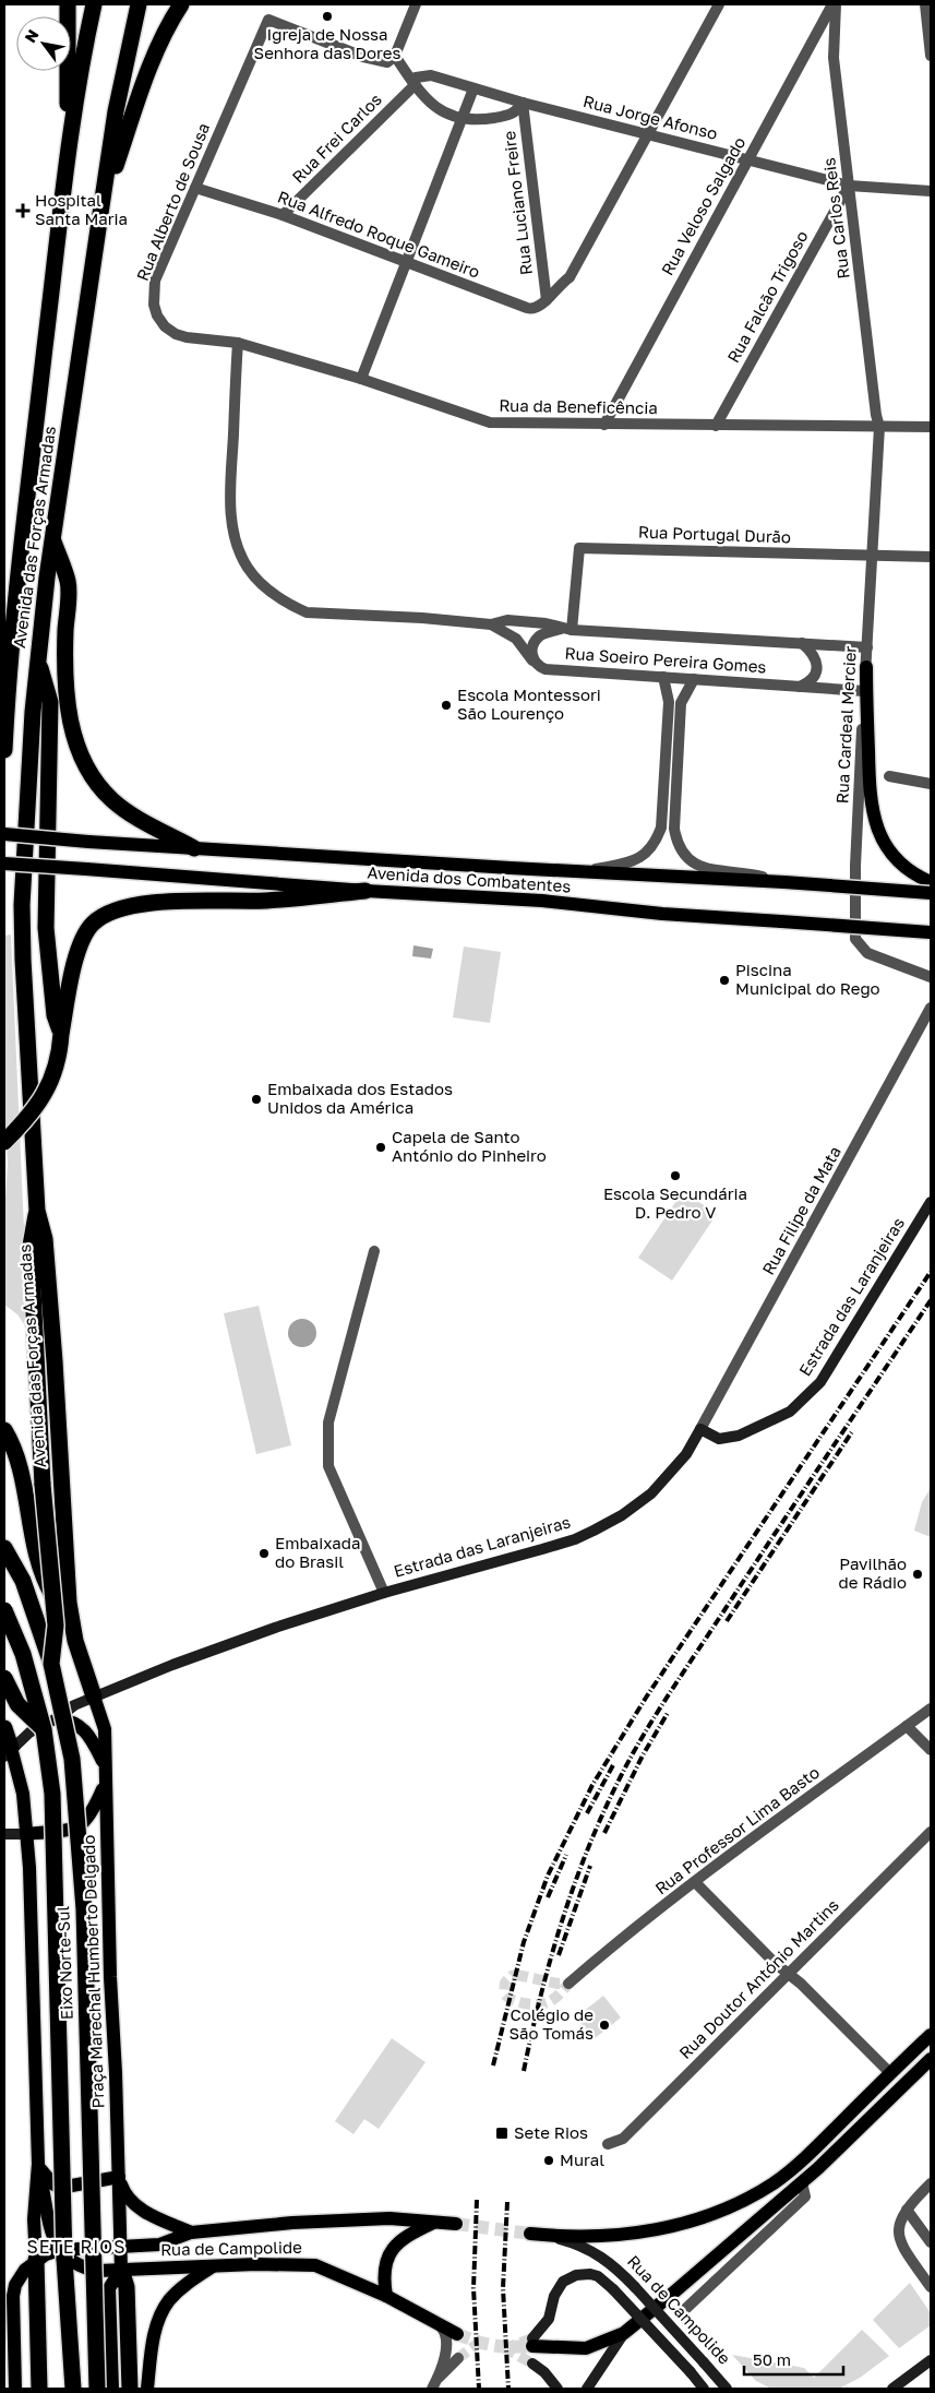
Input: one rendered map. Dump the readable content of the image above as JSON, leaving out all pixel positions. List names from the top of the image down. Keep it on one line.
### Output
{"streets":{"highway":["Avenida das Forças Armadas","Eixo Norte-Sul"],"main road":["Avenida dos Combatentes","Estrada das Laranjeiras","Praça Marechal Humberto Delgado","Rua de Campolide"],"street":["Rua Jorge Afonso","Rua Frei Carlos","Rua Alberto de Sousa","Rua Luciano Freire","Rua Veloso Salgado","Rua Carlos Reis","Rua Alfredo Roque Gameiro","Rua Falcão Trigoso","Rua da Beneficência","Rua Portugal Durão","Rua Soeiro Pereira Gomes","Rua Cardeal Mercier","Rua Filipe da Mata","Rua Professor Lima Basto","Rua Doutor António Martins"]},"crossings":[["Rua Jorge Afonso","Rua Frei Carlos"],["Rua Jorge Afonso","Rua Luciano Freire"],["Rua Jorge Afonso","Rua Veloso Salgado"],["Rua Jorge Afonso","Rua Carlos Reis"],["Rua Jorge Afonso","Rua Falcão Trigoso"],["Rua Frei Carlos","Rua Alfredo Roque Gameiro"],["Rua Alberto de Sousa","Rua Alfredo Roque Gameiro"],["Rua Alberto de Sousa","Rua da Beneficência"],["Rua Alberto de Sousa","Rua Soeiro Pereira Gomes"],["Rua Luciano Freire","Rua Alfredo Roque Gameiro"],["Rua Veloso Salgado","Rua Carlos Reis"],["Rua Veloso Salgado","Rua da Beneficência"],["Rua Carlos Reis","Rua Falcão Trigoso"],["Rua Carlos Reis","Rua da Beneficência"],["Rua Carlos Reis","Rua Cardeal Mercier"],["Rua Falcão Trigoso","Rua da Beneficência"],["Rua da Beneficência","Rua Soeiro Pereira Gomes"],["Rua da Beneficência","Rua Cardeal Mercier"],["Rua Portugal Durão","Rua Soeiro Pereira Gomes"],["Rua Portugal Durão","Rua Cardeal Mercier"],["Avenida das Forças Armadas","Estrada das Laranjeiras"],["Avenida das Forças Armadas","Praça Marechal Humberto Delgado"],["Rua Soeiro Pereira Gomes","Rua Cardeal Mercier"],["Rua Filipe da Mata","Estrada das Laranjeiras"],["Estrada das Laranjeiras","Eixo Norte-Sul"],["Estrada das Laranjeiras","Praça Marechal Humberto Delgado"],["Eixo Norte-Sul","Praça Marechal Humberto Delgado"],["Praça Marechal Humberto Delgado","Rua de Campolide"]],"districts":["SETE RIOS"],"places":{"other":["Igreja de Nossa Senhora das Dores","Escola Montessori São Lourenço","Piscina Municipal do Rego","Embaixada dos Estados Unidos da América","Capela de Santo António do Pinheiro","Escola Secundária D. Pedro V","Embaixada do Brasil","Pavilhão de Rádio","Colégio de São Tomás","Mural"],"health":["Hospital Santa Maria"],"transit":["Sete Rios"]},"scale_bar":"50 m","north":"top left"}
